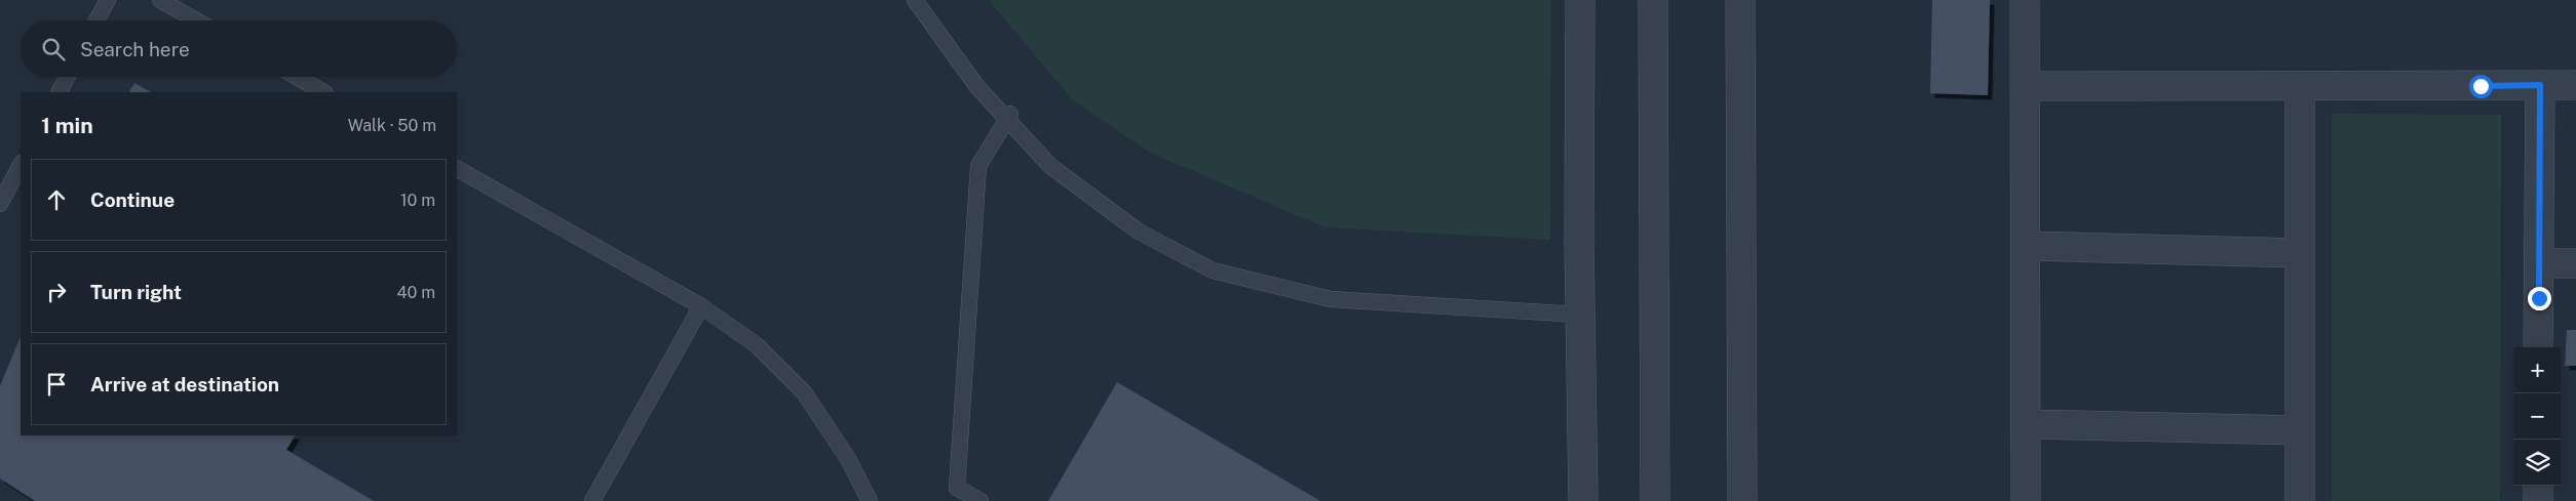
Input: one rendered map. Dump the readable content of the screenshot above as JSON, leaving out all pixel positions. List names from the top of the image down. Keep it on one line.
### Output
{"page":{"search":"Search here","heading":["1 min","Walk · 50 m"],"list":[["Continue","10 m"],["Turn right","40 m"],"Arrive at destination"],"map_buttons":["+","−"]}}
